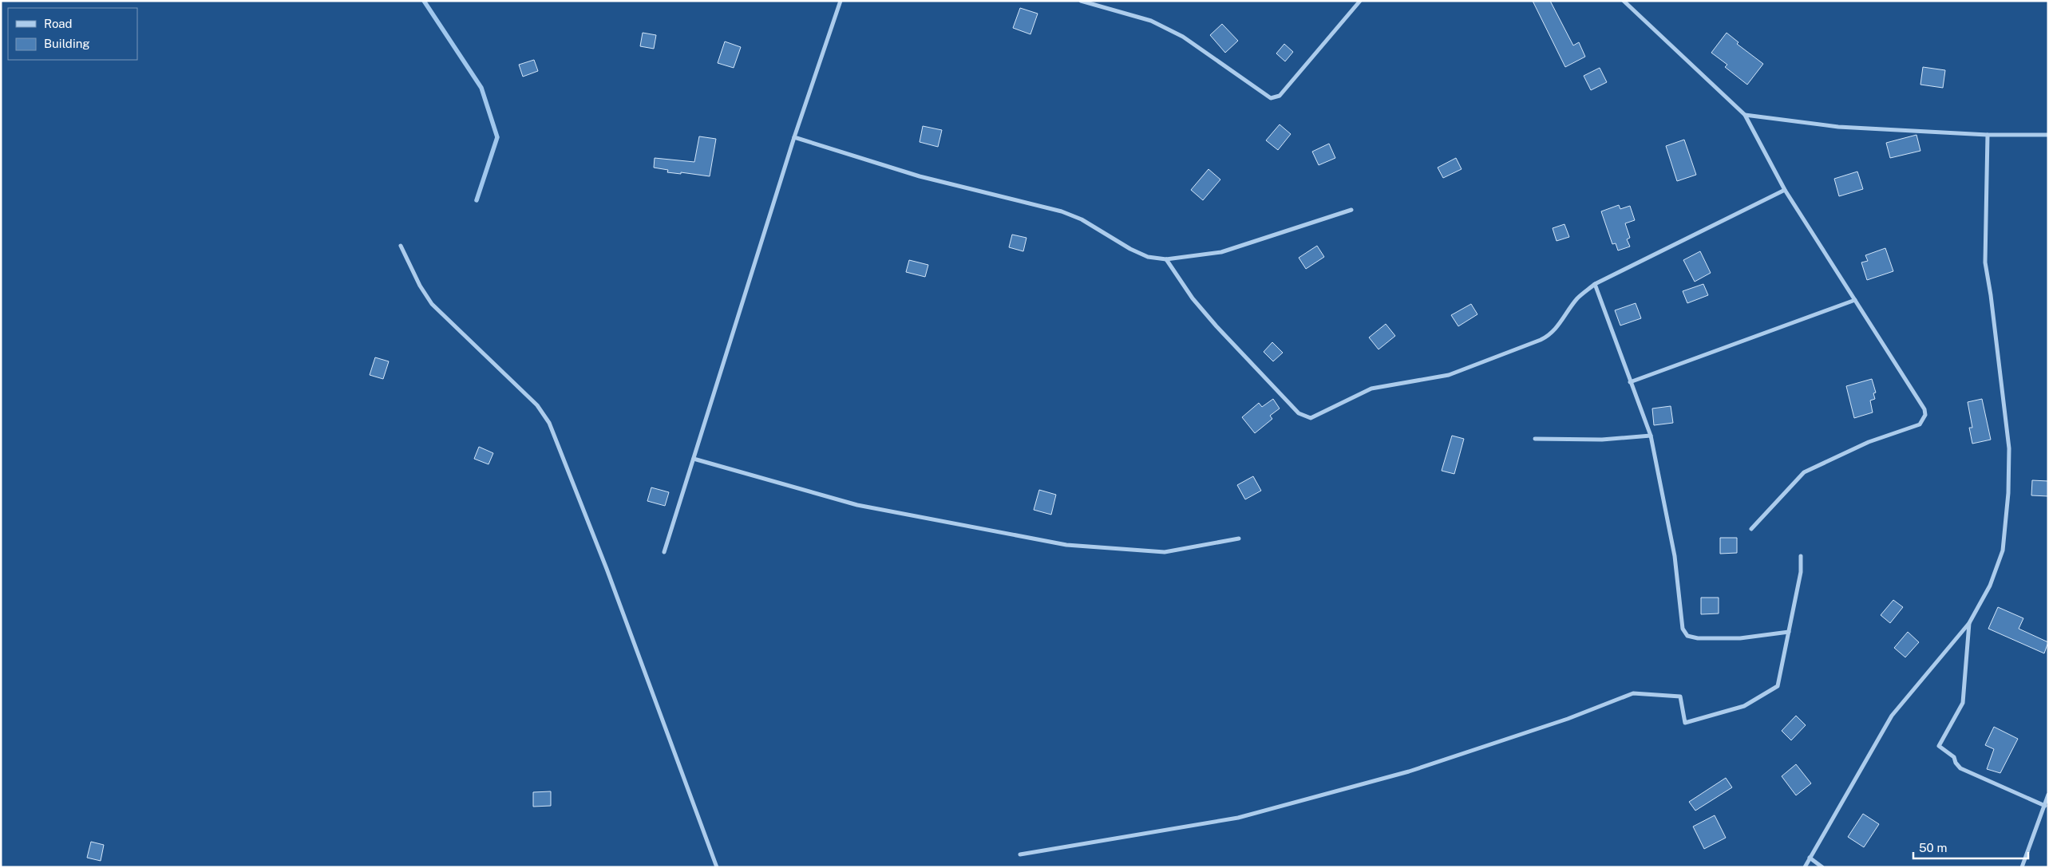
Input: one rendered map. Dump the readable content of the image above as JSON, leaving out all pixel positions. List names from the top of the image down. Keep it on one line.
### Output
{"legend":["Road","Building"],"scale_bar":"50 m"}
